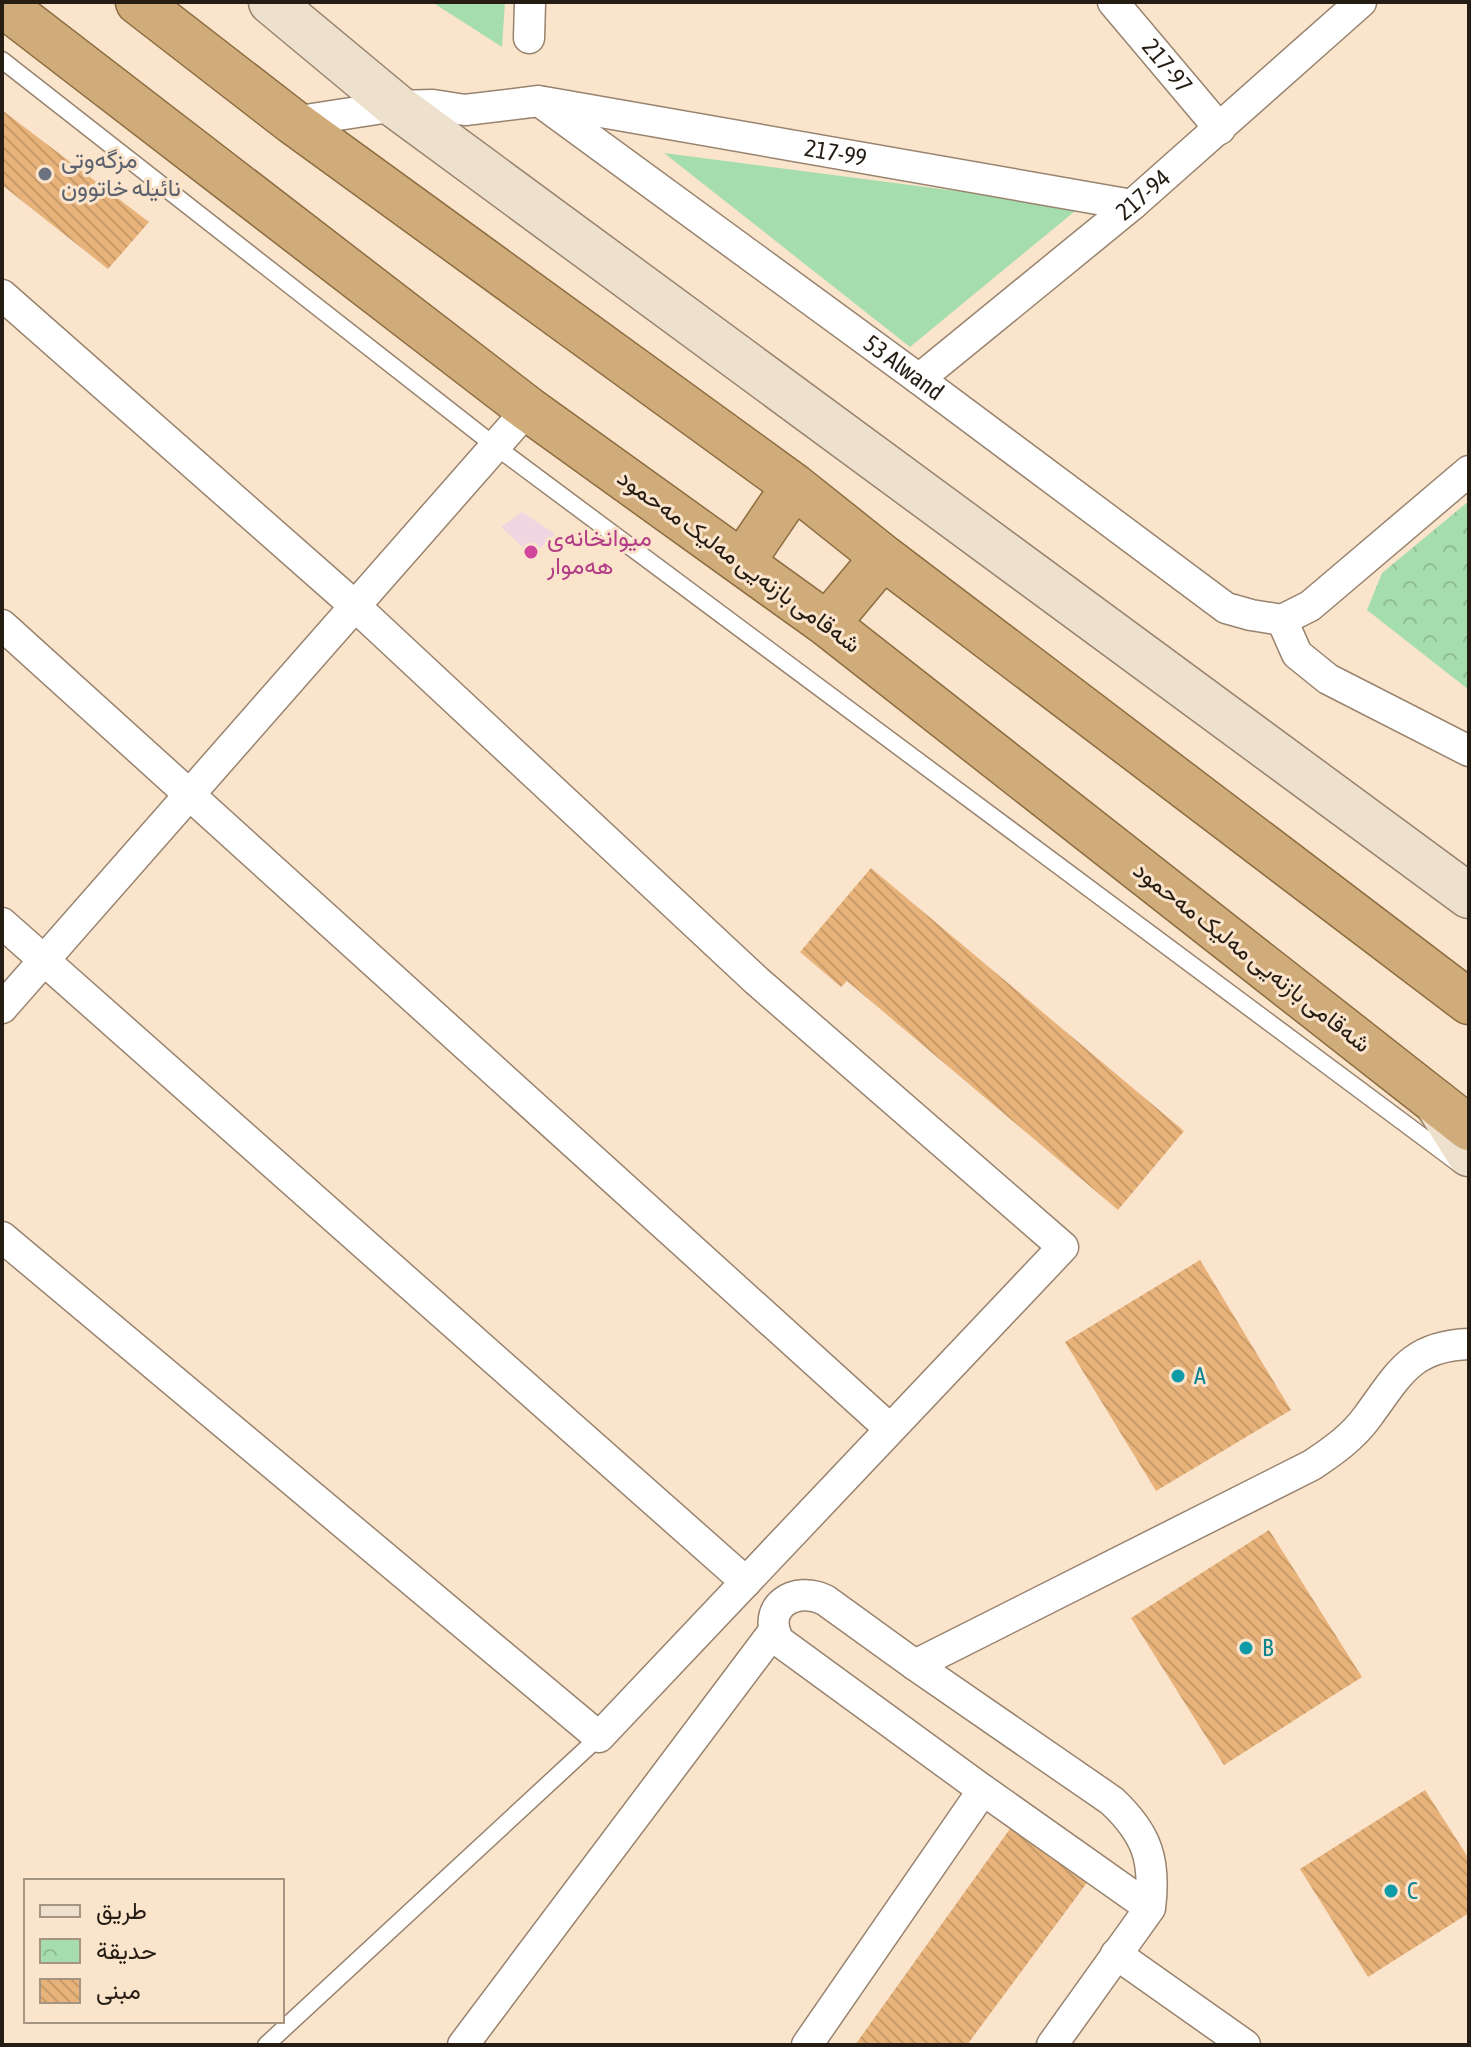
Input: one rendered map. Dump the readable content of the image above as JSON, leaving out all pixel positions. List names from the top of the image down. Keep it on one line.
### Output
{"streets":{"highway":["شەقامی بازنەیی مەلیک مەحمود"],"street":["217-97","217-99","217-94","53 Alwand"]},"crossings":[["217-97","217-94"],["217-99","217-94"],["217-99","53 Alwand"],["217-94","53 Alwand"]],"places":["مزگەوتی نائیلە خاتوون","میوانخانەی هەموار","A","B","C"],"legend":["طريق","حديقة","مبنى"]}
